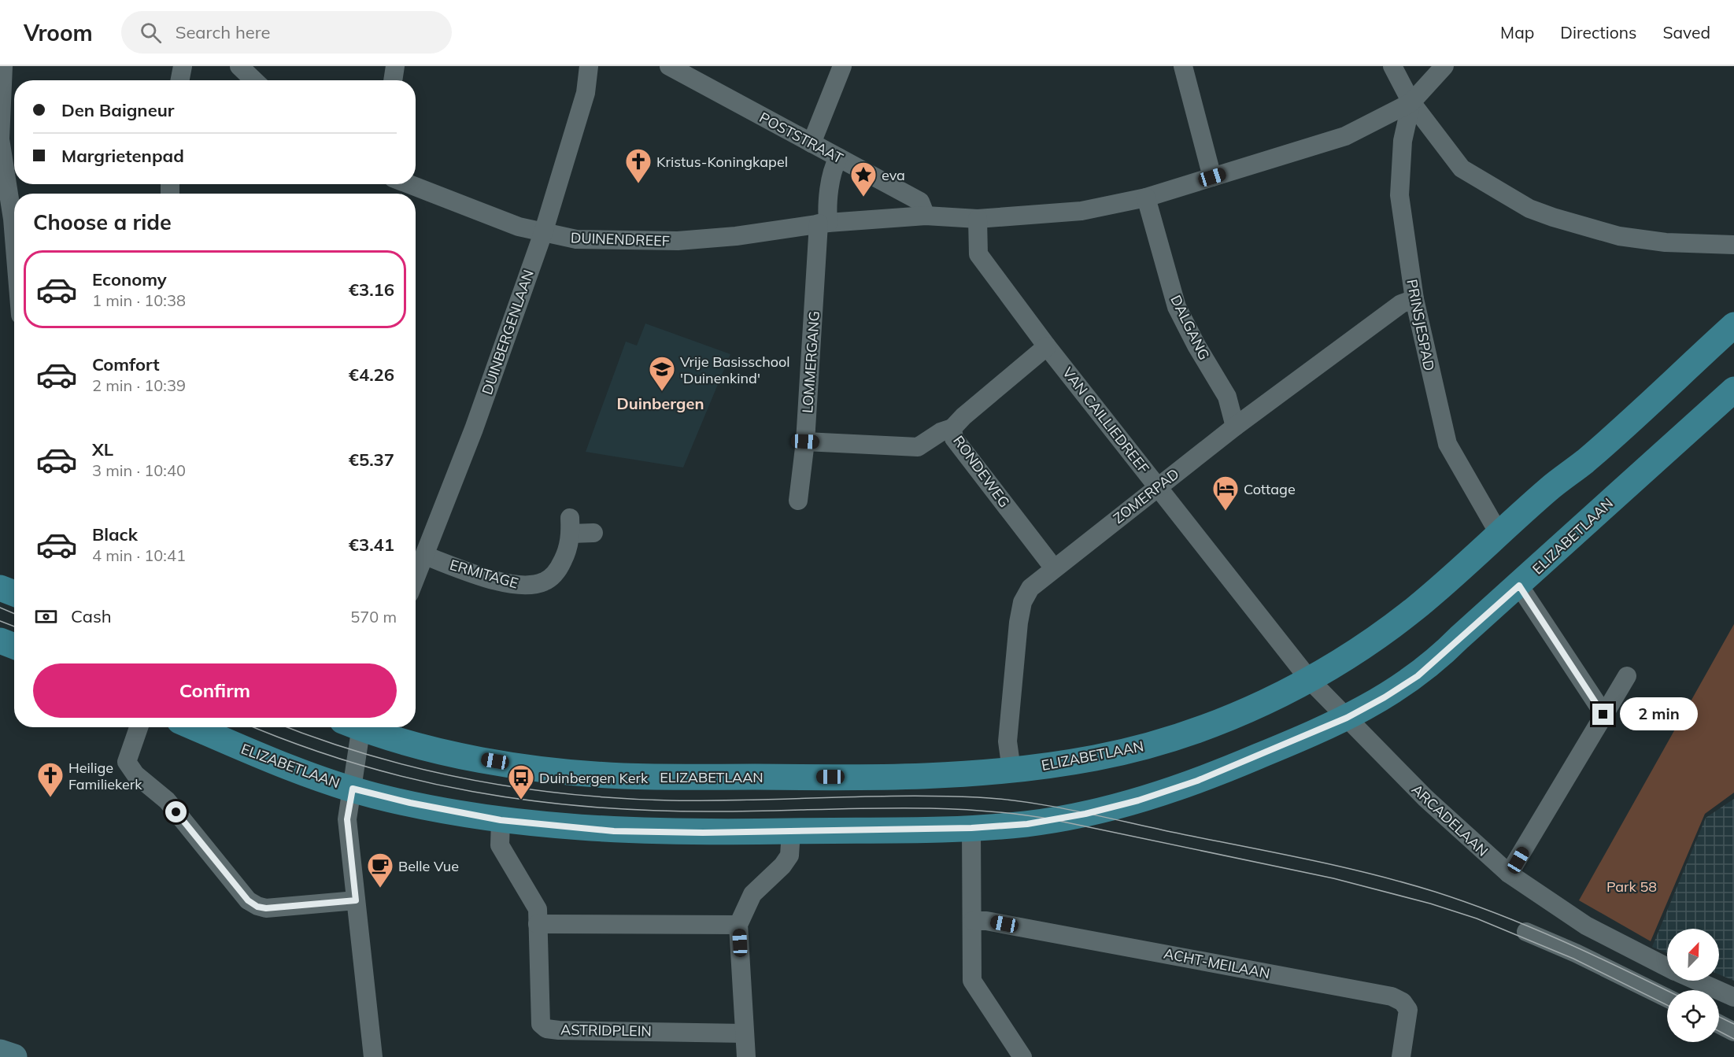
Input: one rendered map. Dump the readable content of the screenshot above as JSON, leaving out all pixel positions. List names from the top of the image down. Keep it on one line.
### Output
{"streets":{"main road":["ELIZABETLAAN"],"street":["POSTSTRAAT","DUINENDREEF","PRINSJESPAD","DALGANG","DUINBERGENLAAN","LOMMERGANG","VAN CAILLIEDREEF","RONDEWEG","ZOMERPAD","ERMITAGE","ARCADELAAN","ACHT-MEILAAN","ASTRIDPLEIN"]},"crossings":[["POSTSTRAAT","DUINENDREEF"],["DUINENDREEF","PRINSJESPAD"],["DUINENDREEF","DALGANG"],["DUINENDREEF","DUINBERGENLAAN"],["DUINENDREEF","LOMMERGANG"],["DUINENDREEF","VAN CAILLIEDREEF"],["PRINSJESPAD","ZOMERPAD"],["PRINSJESPAD","ELIZABETLAAN"],["DALGANG","ZOMERPAD"],["DUINBERGENLAAN","ERMITAGE"],["VAN CAILLIEDREEF","RONDEWEG"],["VAN CAILLIEDREEF","ZOMERPAD"],["VAN CAILLIEDREEF","ELIZABETLAAN"],["VAN CAILLIEDREEF","ARCADELAAN"],["RONDEWEG","ZOMERPAD"],["ZOMERPAD","ELIZABETLAAN"],["ELIZABETLAAN","ARCADELAAN"],["ELIZABETLAAN","ASTRIDPLEIN"]],"districts":["Duinbergen"],"parks":["Park 58"],"places":{"church":["Kristus-Koningkapel","Heilige Familiekerk"],"place":["eva"],"school or university":["Vrije Basisschool 'Duinenkind'"],"hotel":["Cottage"],"bus stop":["Duinbergen Kerk"],"cafe":["Belle Vue"]},"north":"top right","page":{"header":"Vroom","search":"Search here","nav":["Map","Directions","Saved"],"banner":["Den Baigneur","Margrietenpad"],"heading":"Choose a ride","list":[{"name":"Economy","note":"1 min · 10:38","value":"€3.16"},{"name":"Comfort","note":"2 min · 10:39","value":"€4.26"},{"name":"XL","note":"3 min · 10:40","value":"€5.37"},{"name":"Black","note":"4 min · 10:41","value":"€3.41"}],"pay":["Cash","570 m"],"buttons":"Confirm","bubble":"2 min"}}
